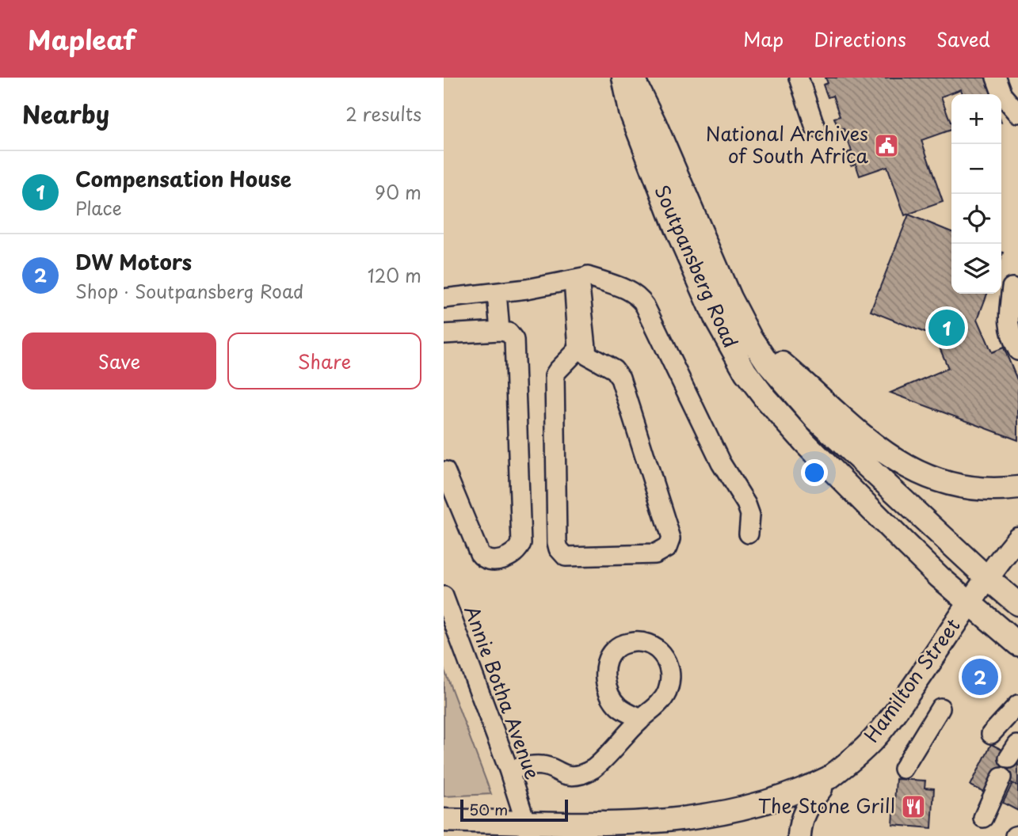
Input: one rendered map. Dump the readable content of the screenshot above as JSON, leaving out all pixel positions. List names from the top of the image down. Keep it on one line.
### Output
{"streets":{"main road":["Soutpansberg Road","Hamilton Street"],"street":["Annie Botha Avenue"]},"crossings":[["Soutpansberg Road","Hamilton Street"],["Hamilton Street","Annie Botha Avenue"]],"places":{"public building":["National Archives of South Africa"],"restaurant":["The Stone Grill"]},"scale_bar":"50 m","page":{"header":"Mapleaf","nav":["Map","Directions","Saved"],"heading":["Nearby","2 results"],"map_buttons":["+","−"],"list":[{"mark":"1","name":"Compensation House","note":"Place","value":"90 m"},{"mark":"2","name":"DW Motors","note":"Shop · Soutpansberg Road","value":"120 m"}],"pins":["1","2"],"buttons":["Save","Share"],"scale":"50 m"}}
